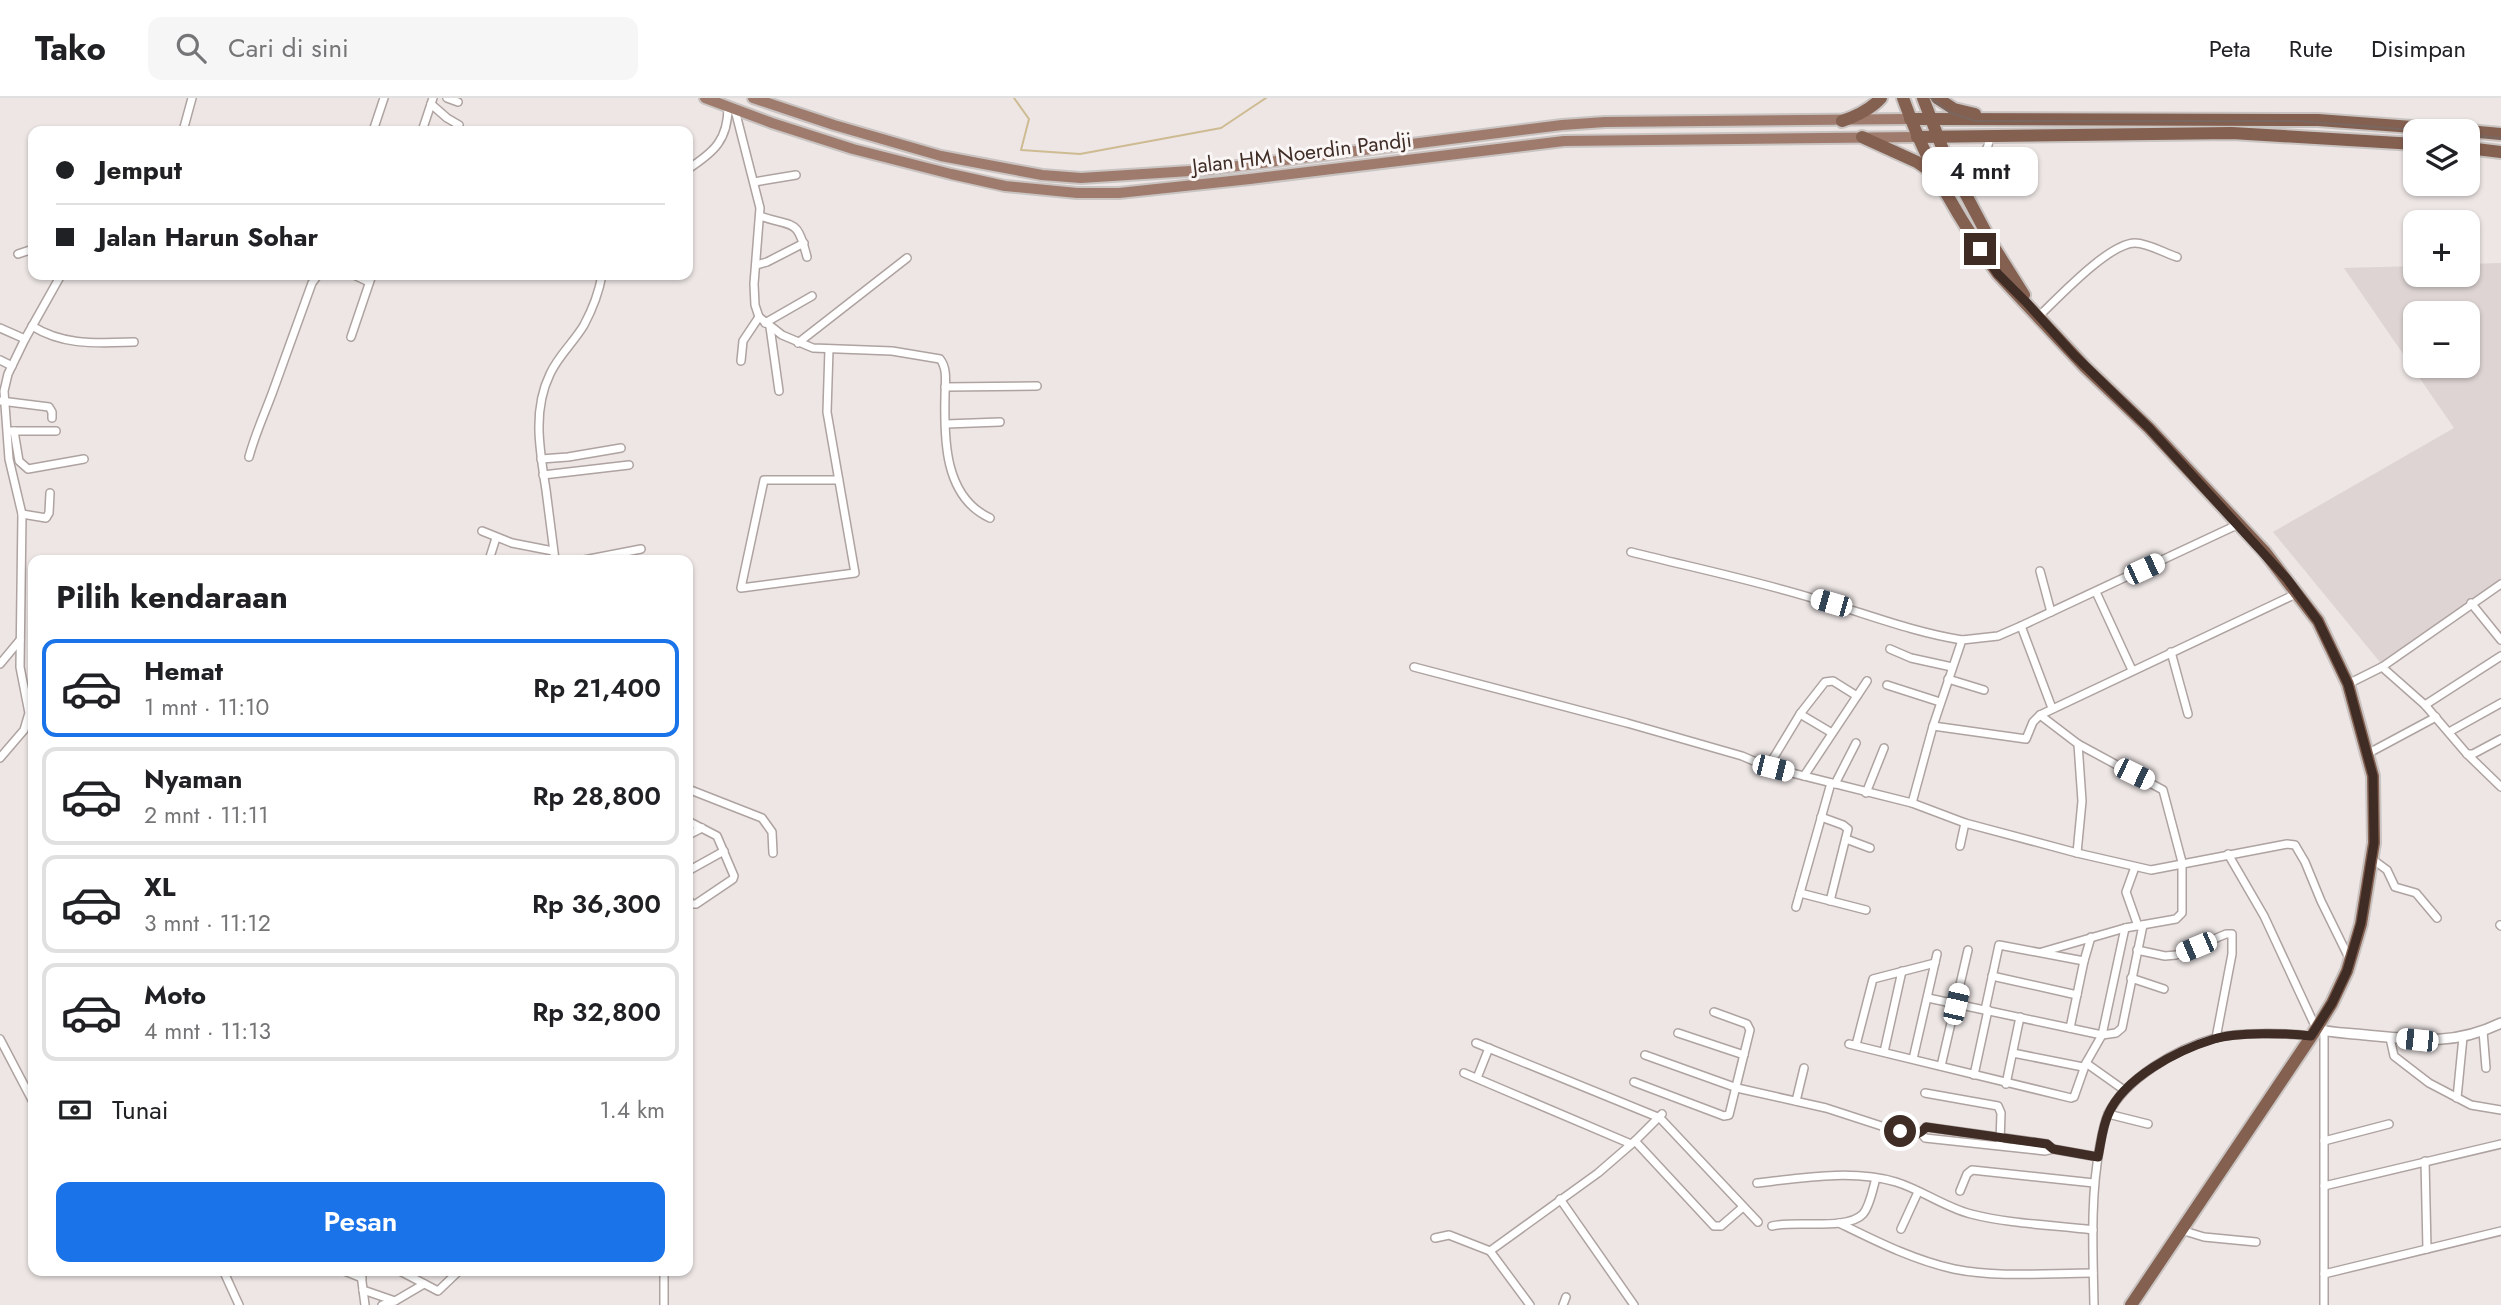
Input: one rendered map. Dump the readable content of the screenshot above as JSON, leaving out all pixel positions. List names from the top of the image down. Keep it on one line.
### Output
{"streets":{"main road":["Jalan HM Noerdin Pandji"]},"page":{"header":"Tako","search":"Cari di sini","nav":["Peta","Rute","Disimpan"],"map_buttons":["+","−"],"banner":["Jemput","Jalan Harun Sohar"],"bubble":"4 mnt","heading":"Pilih kendaraan","list":[{"name":"Hemat","note":"1 mnt · 11:10","value":"Rp 21,400"},{"name":"Nyaman","note":"2 mnt · 11:11","value":"Rp 28,800"},{"name":"XL","note":"3 mnt · 11:12","value":"Rp 36,300"},{"name":"Moto","note":"4 mnt · 11:13","value":"Rp 32,800"}],"pay":["Tunai","1.4 km"],"buttons":"Pesan"}}
